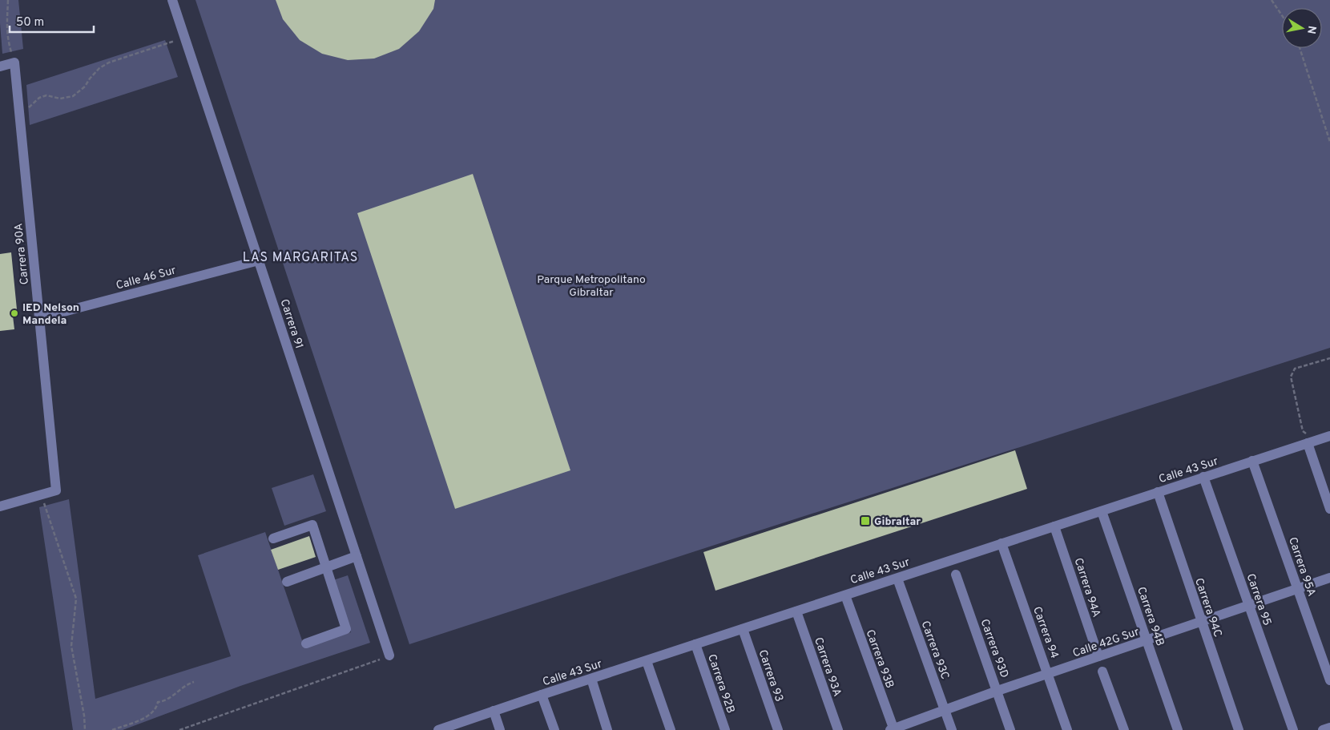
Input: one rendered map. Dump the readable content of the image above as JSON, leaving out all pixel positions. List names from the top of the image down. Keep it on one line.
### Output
{"streets":{"street":["Carrera 90A","Calle 46 Sur","Carrera 91","Calle 43 Sur","Carrera 95A","Carrera 94A","Carrera 95","Carrera 94C","Carrera 94B","Carrera 94","Calle 42G Sur","Carrera 93D","Carrera 93C","Carrera 93B","Carrera 93A","Carrera 93","Carrera 92B"]},"crossings":[["Carrera 90A","Calle 46 Sur"],["Calle 46 Sur","Carrera 91"],["Calle 43 Sur","Carrera 95A"],["Calle 43 Sur","Carrera 94A"],["Calle 43 Sur","Carrera 95"],["Calle 43 Sur","Carrera 94C"],["Calle 43 Sur","Carrera 94B"],["Calle 43 Sur","Carrera 94"],["Calle 43 Sur","Carrera 93C"],["Calle 43 Sur","Carrera 93B"],["Calle 43 Sur","Carrera 93A"],["Calle 43 Sur","Carrera 93"],["Calle 43 Sur","Carrera 92B"],["Carrera 95A","Calle 42G Sur"],["Carrera 94A","Calle 42G Sur"],["Carrera 95","Calle 42G Sur"],["Carrera 94C","Calle 42G Sur"],["Carrera 94B","Calle 42G Sur"],["Carrera 94","Calle 42G Sur"],["Calle 42G Sur","Carrera 93D"],["Calle 42G Sur","Carrera 93C"],["Calle 42G Sur","Carrera 93B"]],"districts":["LAS MARGARITAS"],"parks":["Parque Metropolitano Gibraltar"],"places":{"other":["IED Nelson Mandela"],"transit":["Gibraltar"]},"scale_bar":"50 m","north":"right"}
